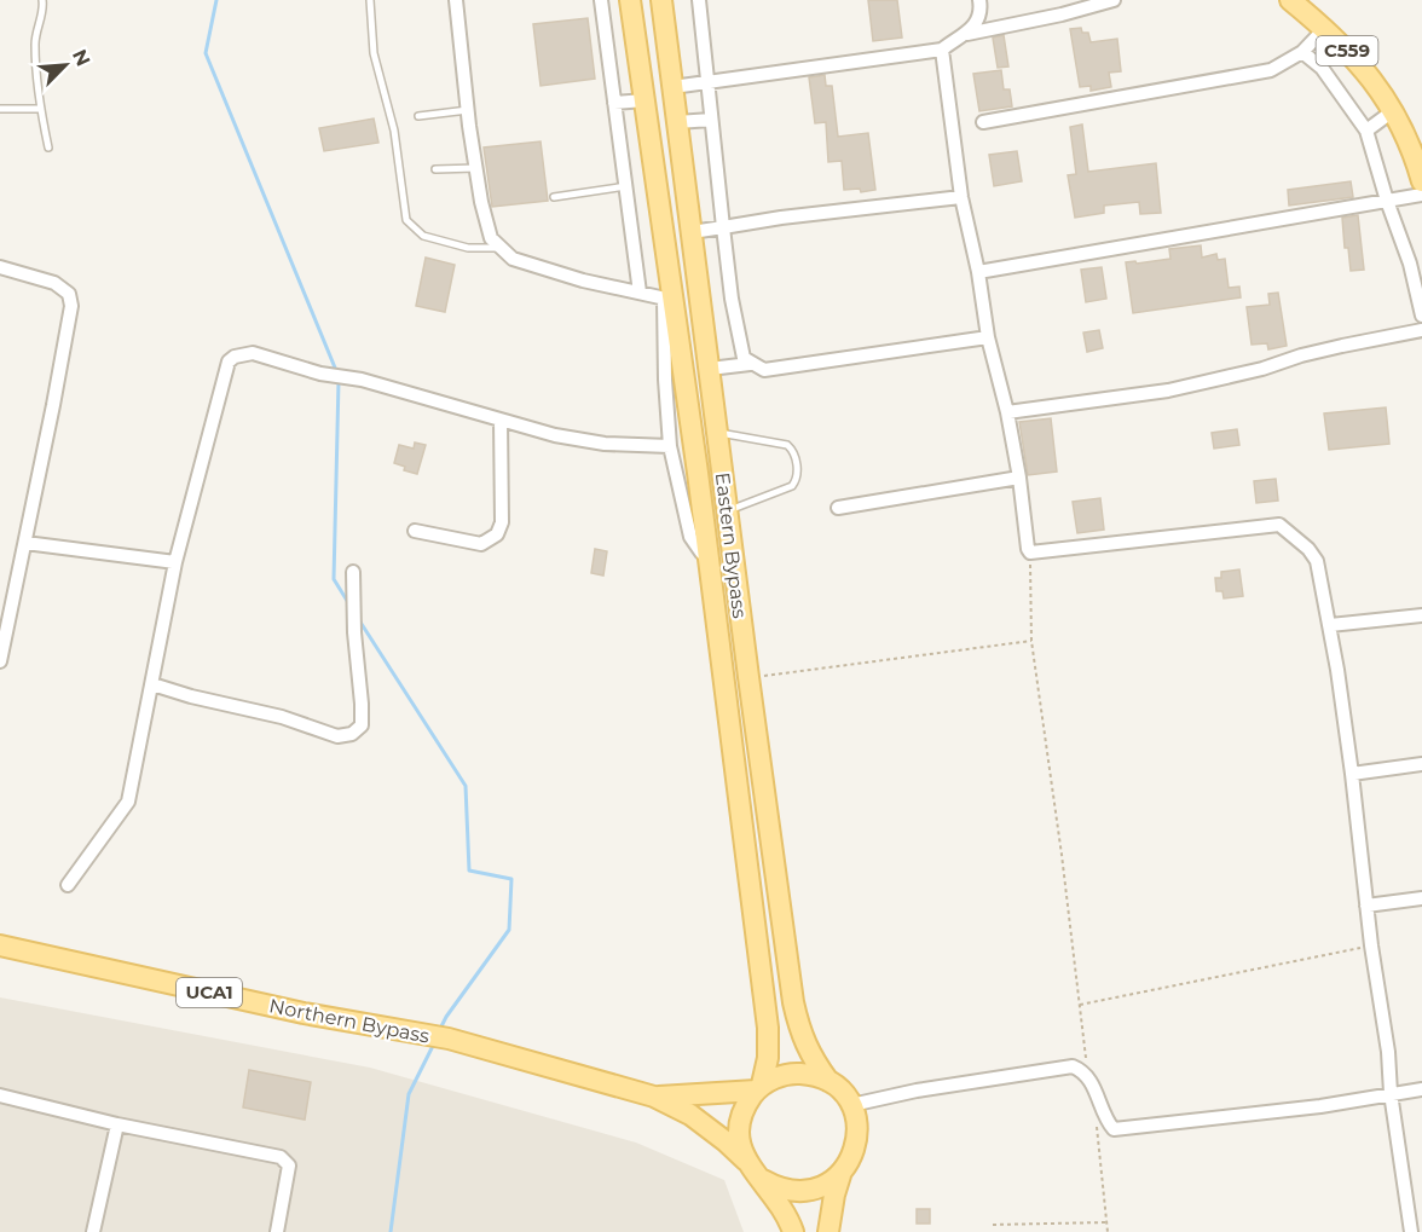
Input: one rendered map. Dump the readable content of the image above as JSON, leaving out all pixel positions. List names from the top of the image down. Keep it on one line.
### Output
{"streets":{"main road":["C559","Eastern Bypass","UCA1","Northern Bypass"]},"crossings":[["Eastern Bypass","UCA1"],["UCA1","Northern Bypass"]],"north":"top right"}
